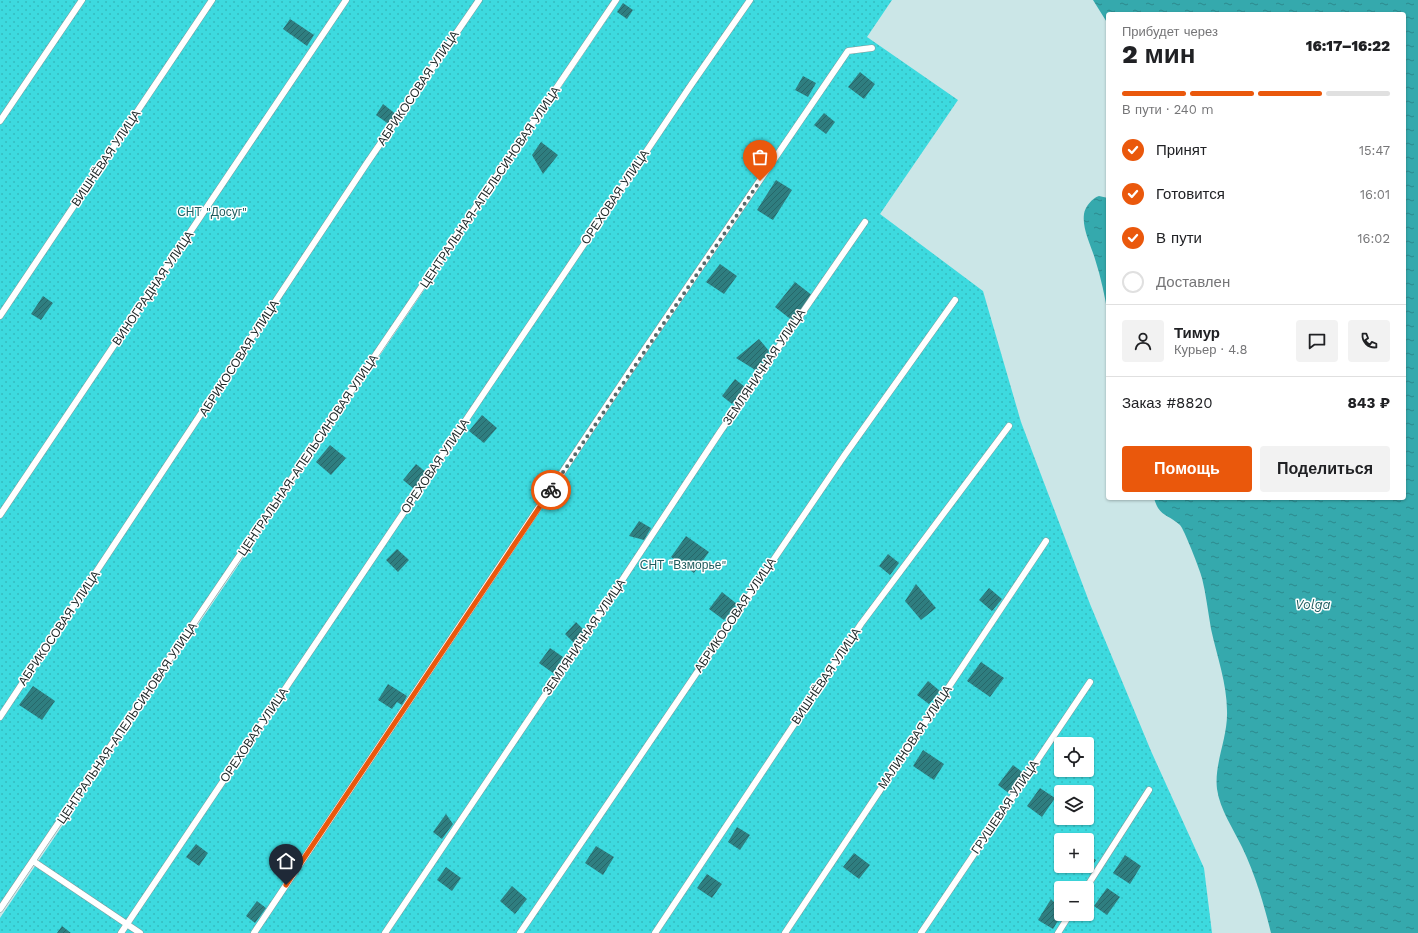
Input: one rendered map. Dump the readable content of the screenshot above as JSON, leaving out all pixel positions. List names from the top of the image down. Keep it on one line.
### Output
{"streets":{"lane":["АБРИКОСОВАЯ УЛИЦА","ВИШНЁВАЯ УЛИЦА","ЦЕНТРАЛЬНАЯ-АПЕЛЬСИНОВАЯ УЛИЦА","ОРЕХОВАЯ УЛИЦА","ВИНОГРАДНАЯ УЛИЦА","ЗЕМЛЯНИЧНАЯ УЛИЦА","МАЛИНОВАЯ УЛИЦА","ГРУШЕВАЯ УЛИЦА"]},"water":["Volga"],"parks":["СНТ \"Досуг\"","СНТ \"Взморье\""],"page":{"heading":["2 мин","Прибудет через","16:17–16:22"],"panel":["Тимур","Курьер · 4.8","Заказ #8820","843 ₽"],"bar":"В пути · 240 m","list":[["Принят","15:47"],["Готовится","16:01"],["В пути","16:02"],"Доставлен"],"buttons":["Помощь","Поделиться"],"map_buttons":["+","−"]}}
